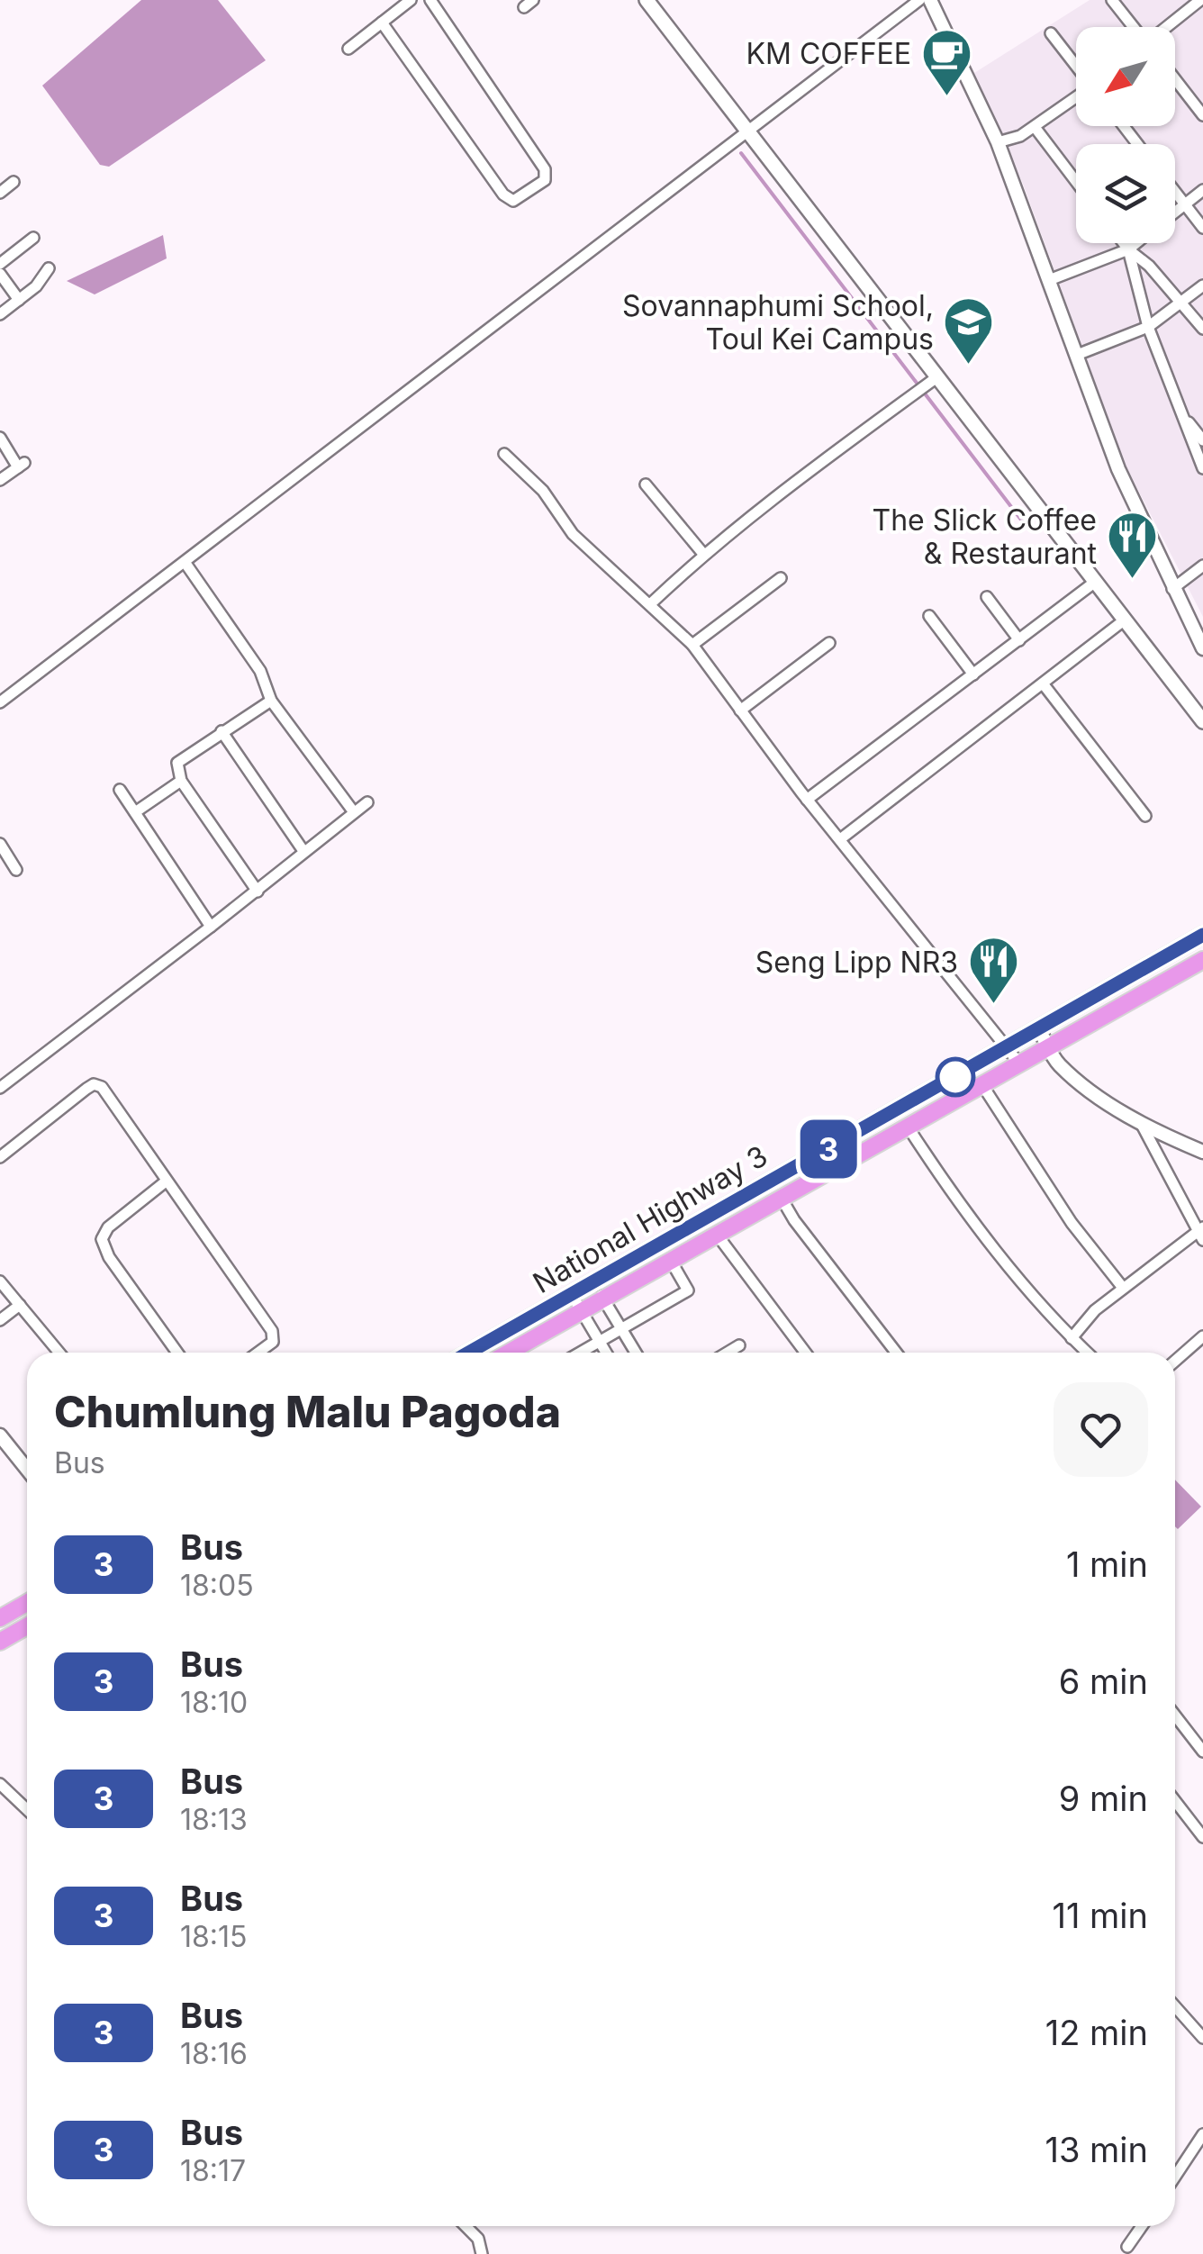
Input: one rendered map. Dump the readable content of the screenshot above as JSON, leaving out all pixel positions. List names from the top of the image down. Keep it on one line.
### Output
{"streets":{"highway":["National Highway 3"]},"places":{"cafe":["KM COFFEE"],"school or university":["Sovannaphumi School, Toul Kei Campus"],"restaurant":["The Slick Coffee & Restaurant","Seng Lipp NR3"]},"lines":["bus line 3"],"north":"bottom left","page":{"on_map":"3","heading":["Chumlung Malu Pagoda","Bus"],"list":[{"mark":"3","name":"Bus","note":"18:05","value":"1 min"},{"mark":"3","name":"Bus","note":"18:10","value":"6 min"},{"mark":"3","name":"Bus","note":"18:13","value":"9 min"},{"mark":"3","name":"Bus","note":"18:15","value":"11 min"},{"mark":"3","name":"Bus","note":"18:16","value":"12 min"},{"mark":"3","name":"Bus","note":"18:17","value":"13 min"}]}}
